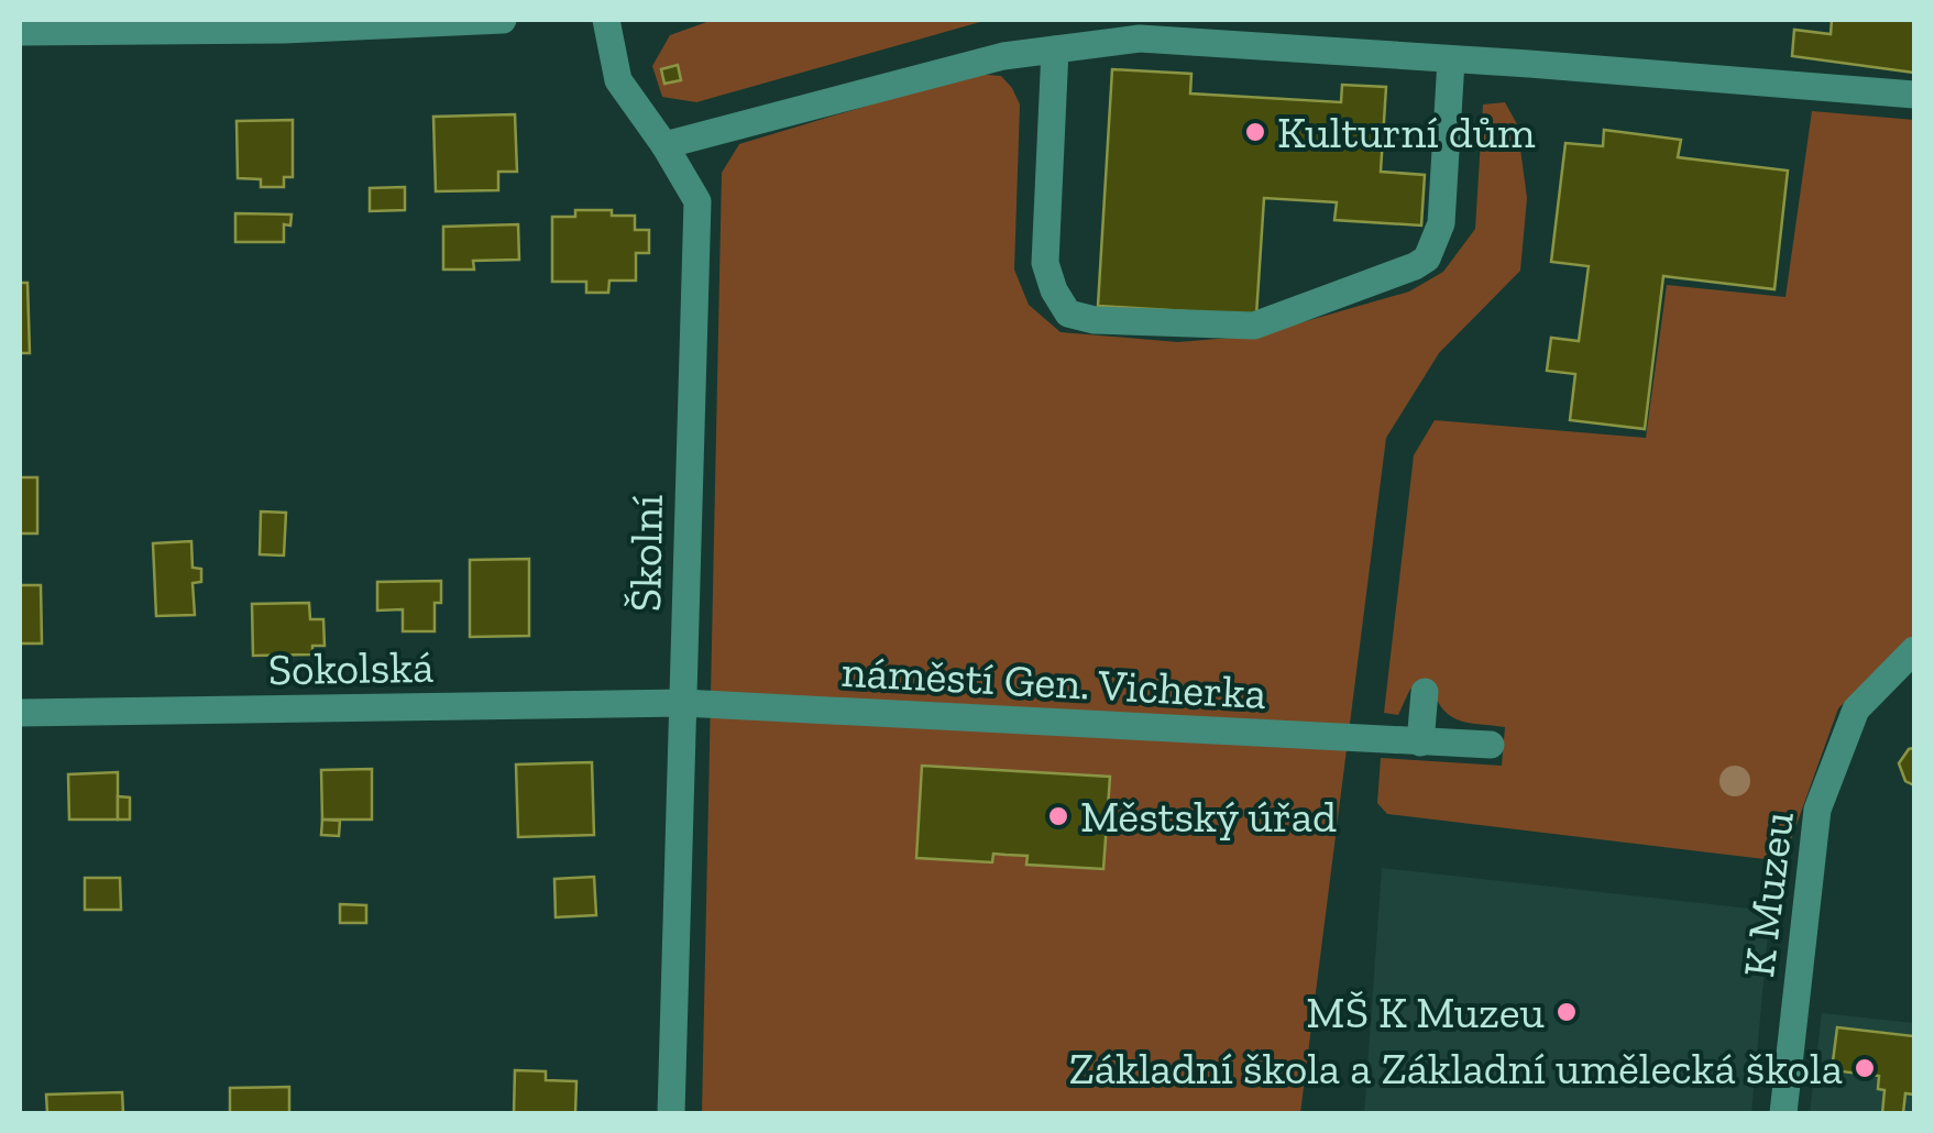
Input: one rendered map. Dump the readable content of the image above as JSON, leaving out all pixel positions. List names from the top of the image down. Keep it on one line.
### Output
{"streets":{"street":["Školní","Sokolská","náměstí Gen. Vicherka","K Muzeu"]},"crossings":[["Školní","Sokolská"],["Školní","náměstí Gen. Vicherka"],["Sokolská","náměstí Gen. Vicherka"]],"places":["Kulturní dům","Městský úřad","MŠ K Muzeu","Základní škola a Základní umělecká škola"]}
